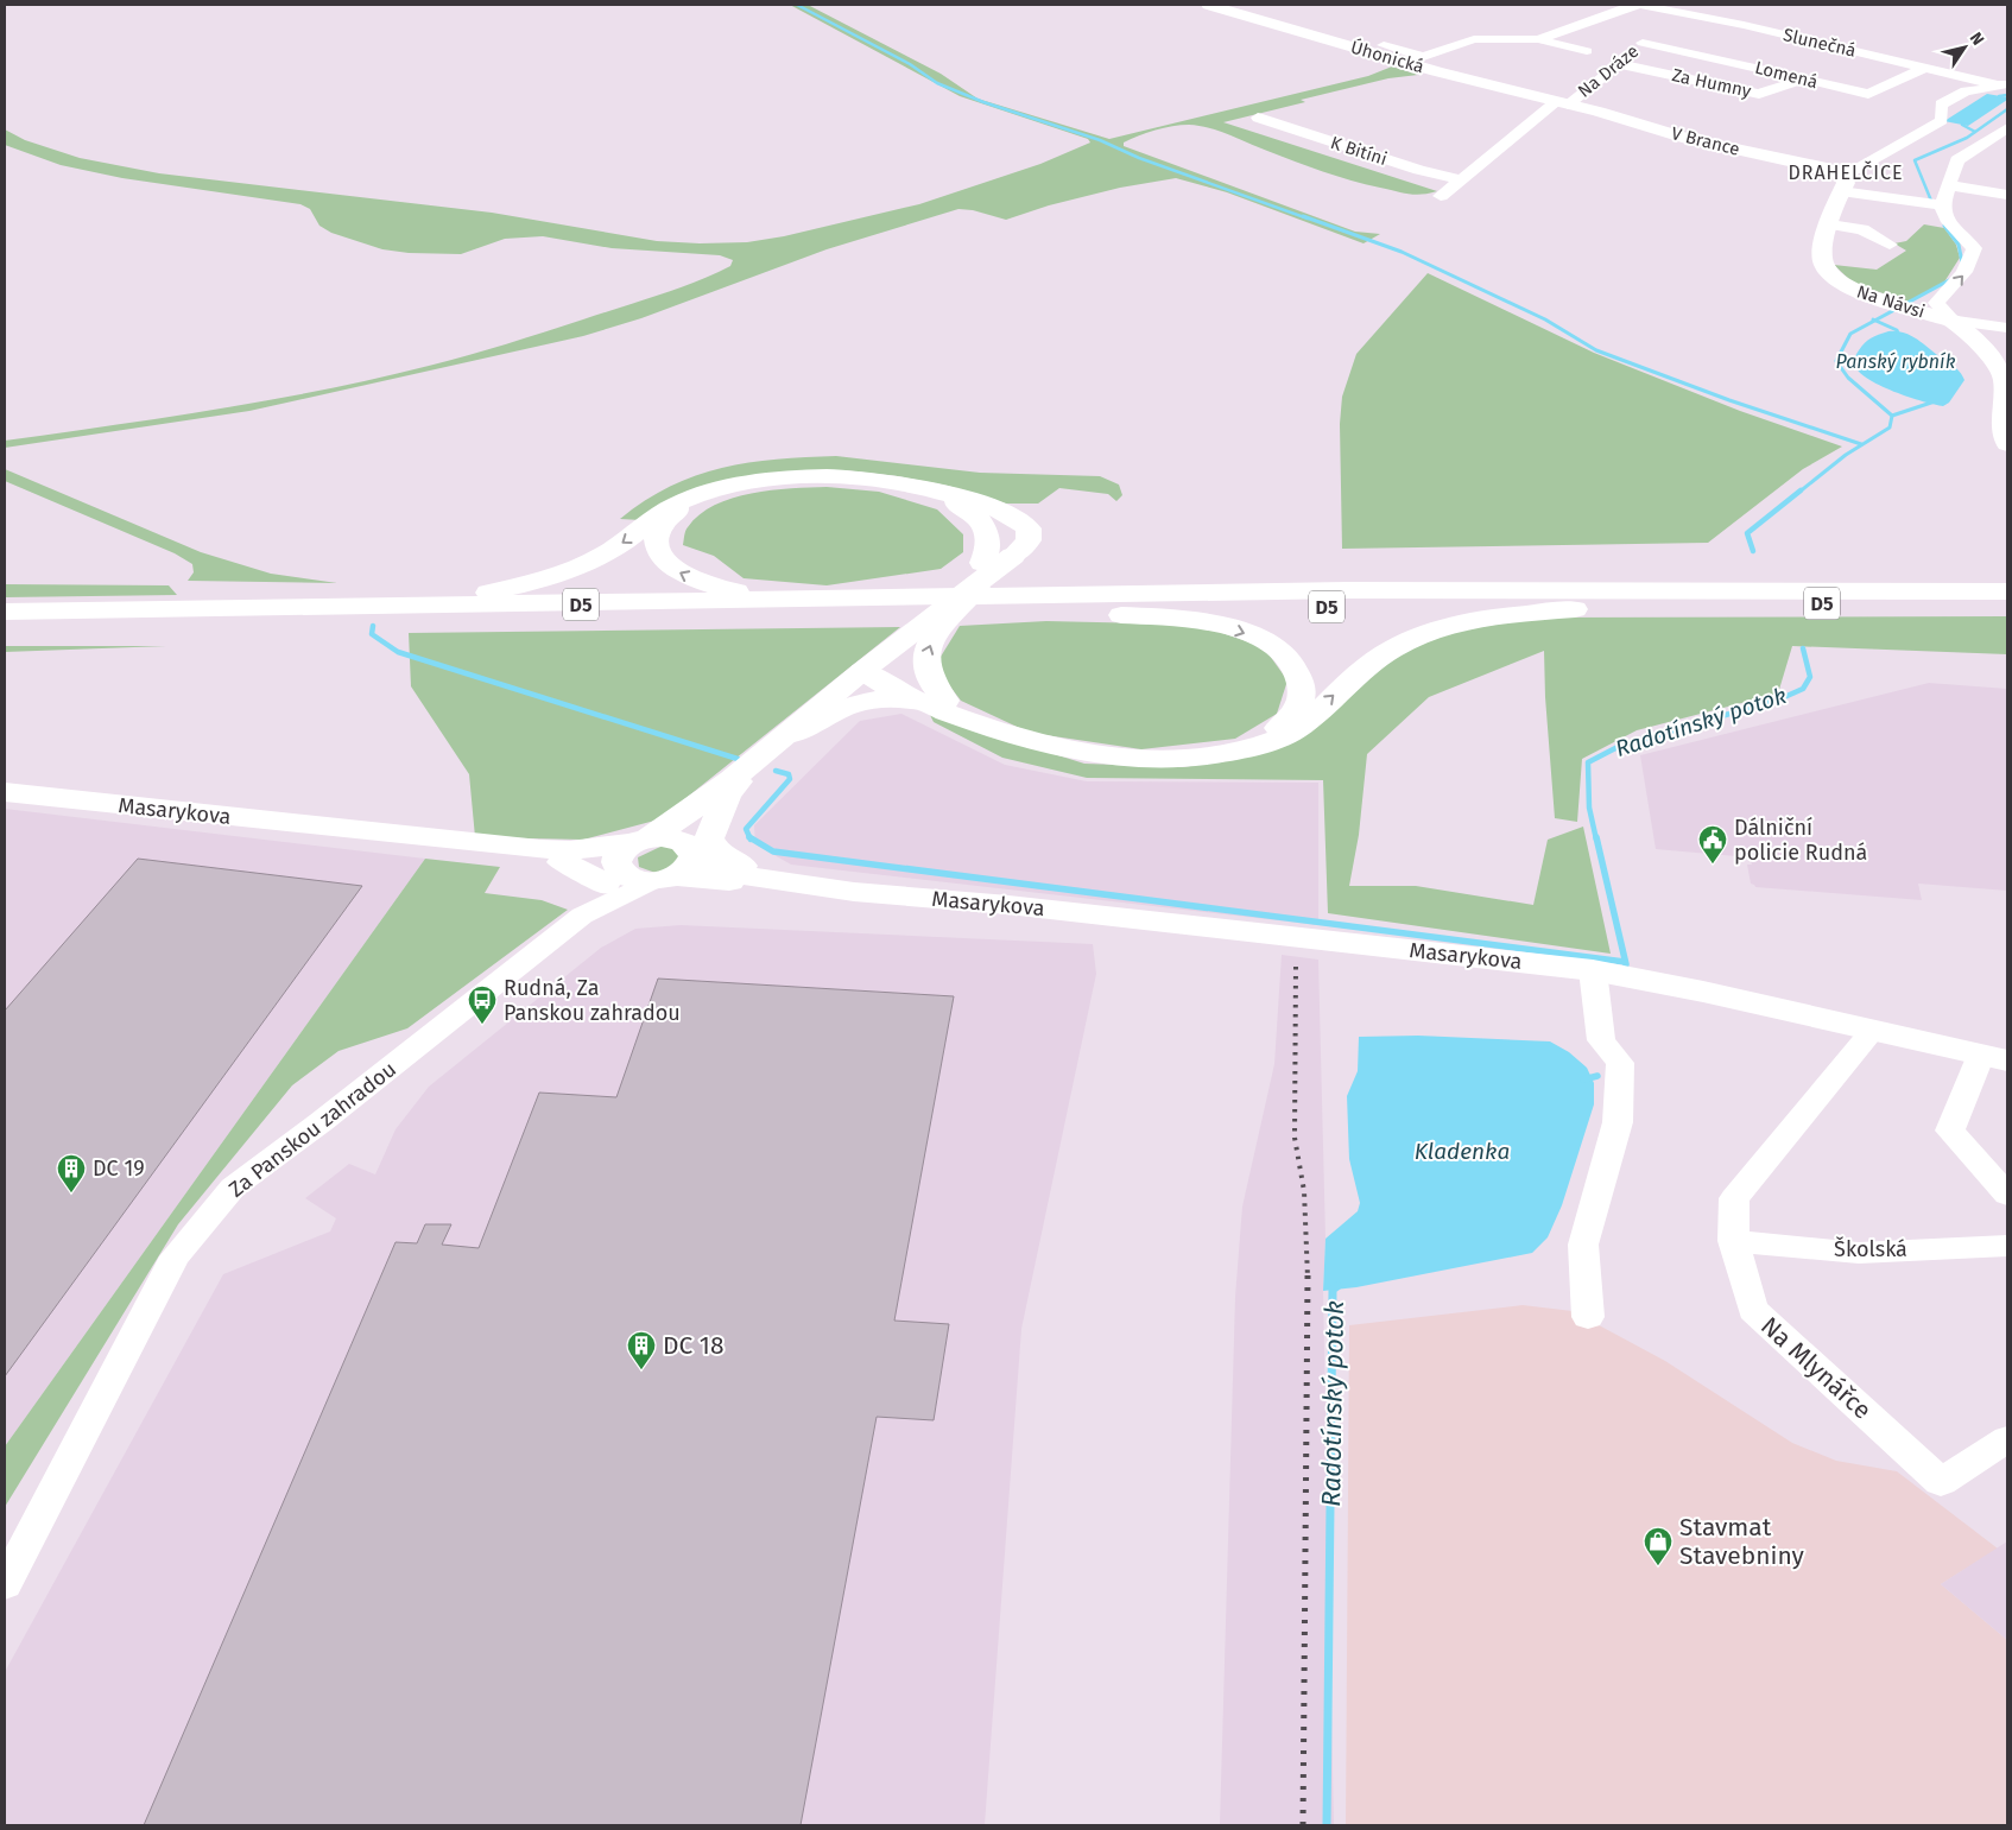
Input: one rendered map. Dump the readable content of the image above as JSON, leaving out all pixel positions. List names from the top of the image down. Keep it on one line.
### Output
{"streets":{"main road":["Úhonická","V Brance","Na Návsi","D5","Masarykova"],"street":["Slunečná","Na Dráze","Lomená","Za Humny","K Bitíni","Za Panskou zahradou","Školská","Na Mlynářce"]},"crossings":[["Slunečná","Lomená"],["Úhonická","Na Dráze"],["Úhonická","V Brance"],["Na Dráze","Lomená"],["Na Dráze","Za Humny"],["Na Dráze","V Brance"],["Na Dráze","K Bitíni"],["Lomená","Za Humny"],["V Brance","Na Návsi"],["Masarykova","Za Panskou zahradou"],["Masarykova","Na Mlynářce"],["Školská","Na Mlynářce"]],"districts":["DRAHELČICE"],"water":["Panský rybník","Radotínský potok","Kladenka"],"places":{"public building":["Dálniční policie Rudná"],"bus stop":["Rudná, Za Panskou zahradou"],"building":["DC 19","DC 18"],"shop":["Stavmat Stavebniny"]},"north":"top right"}
